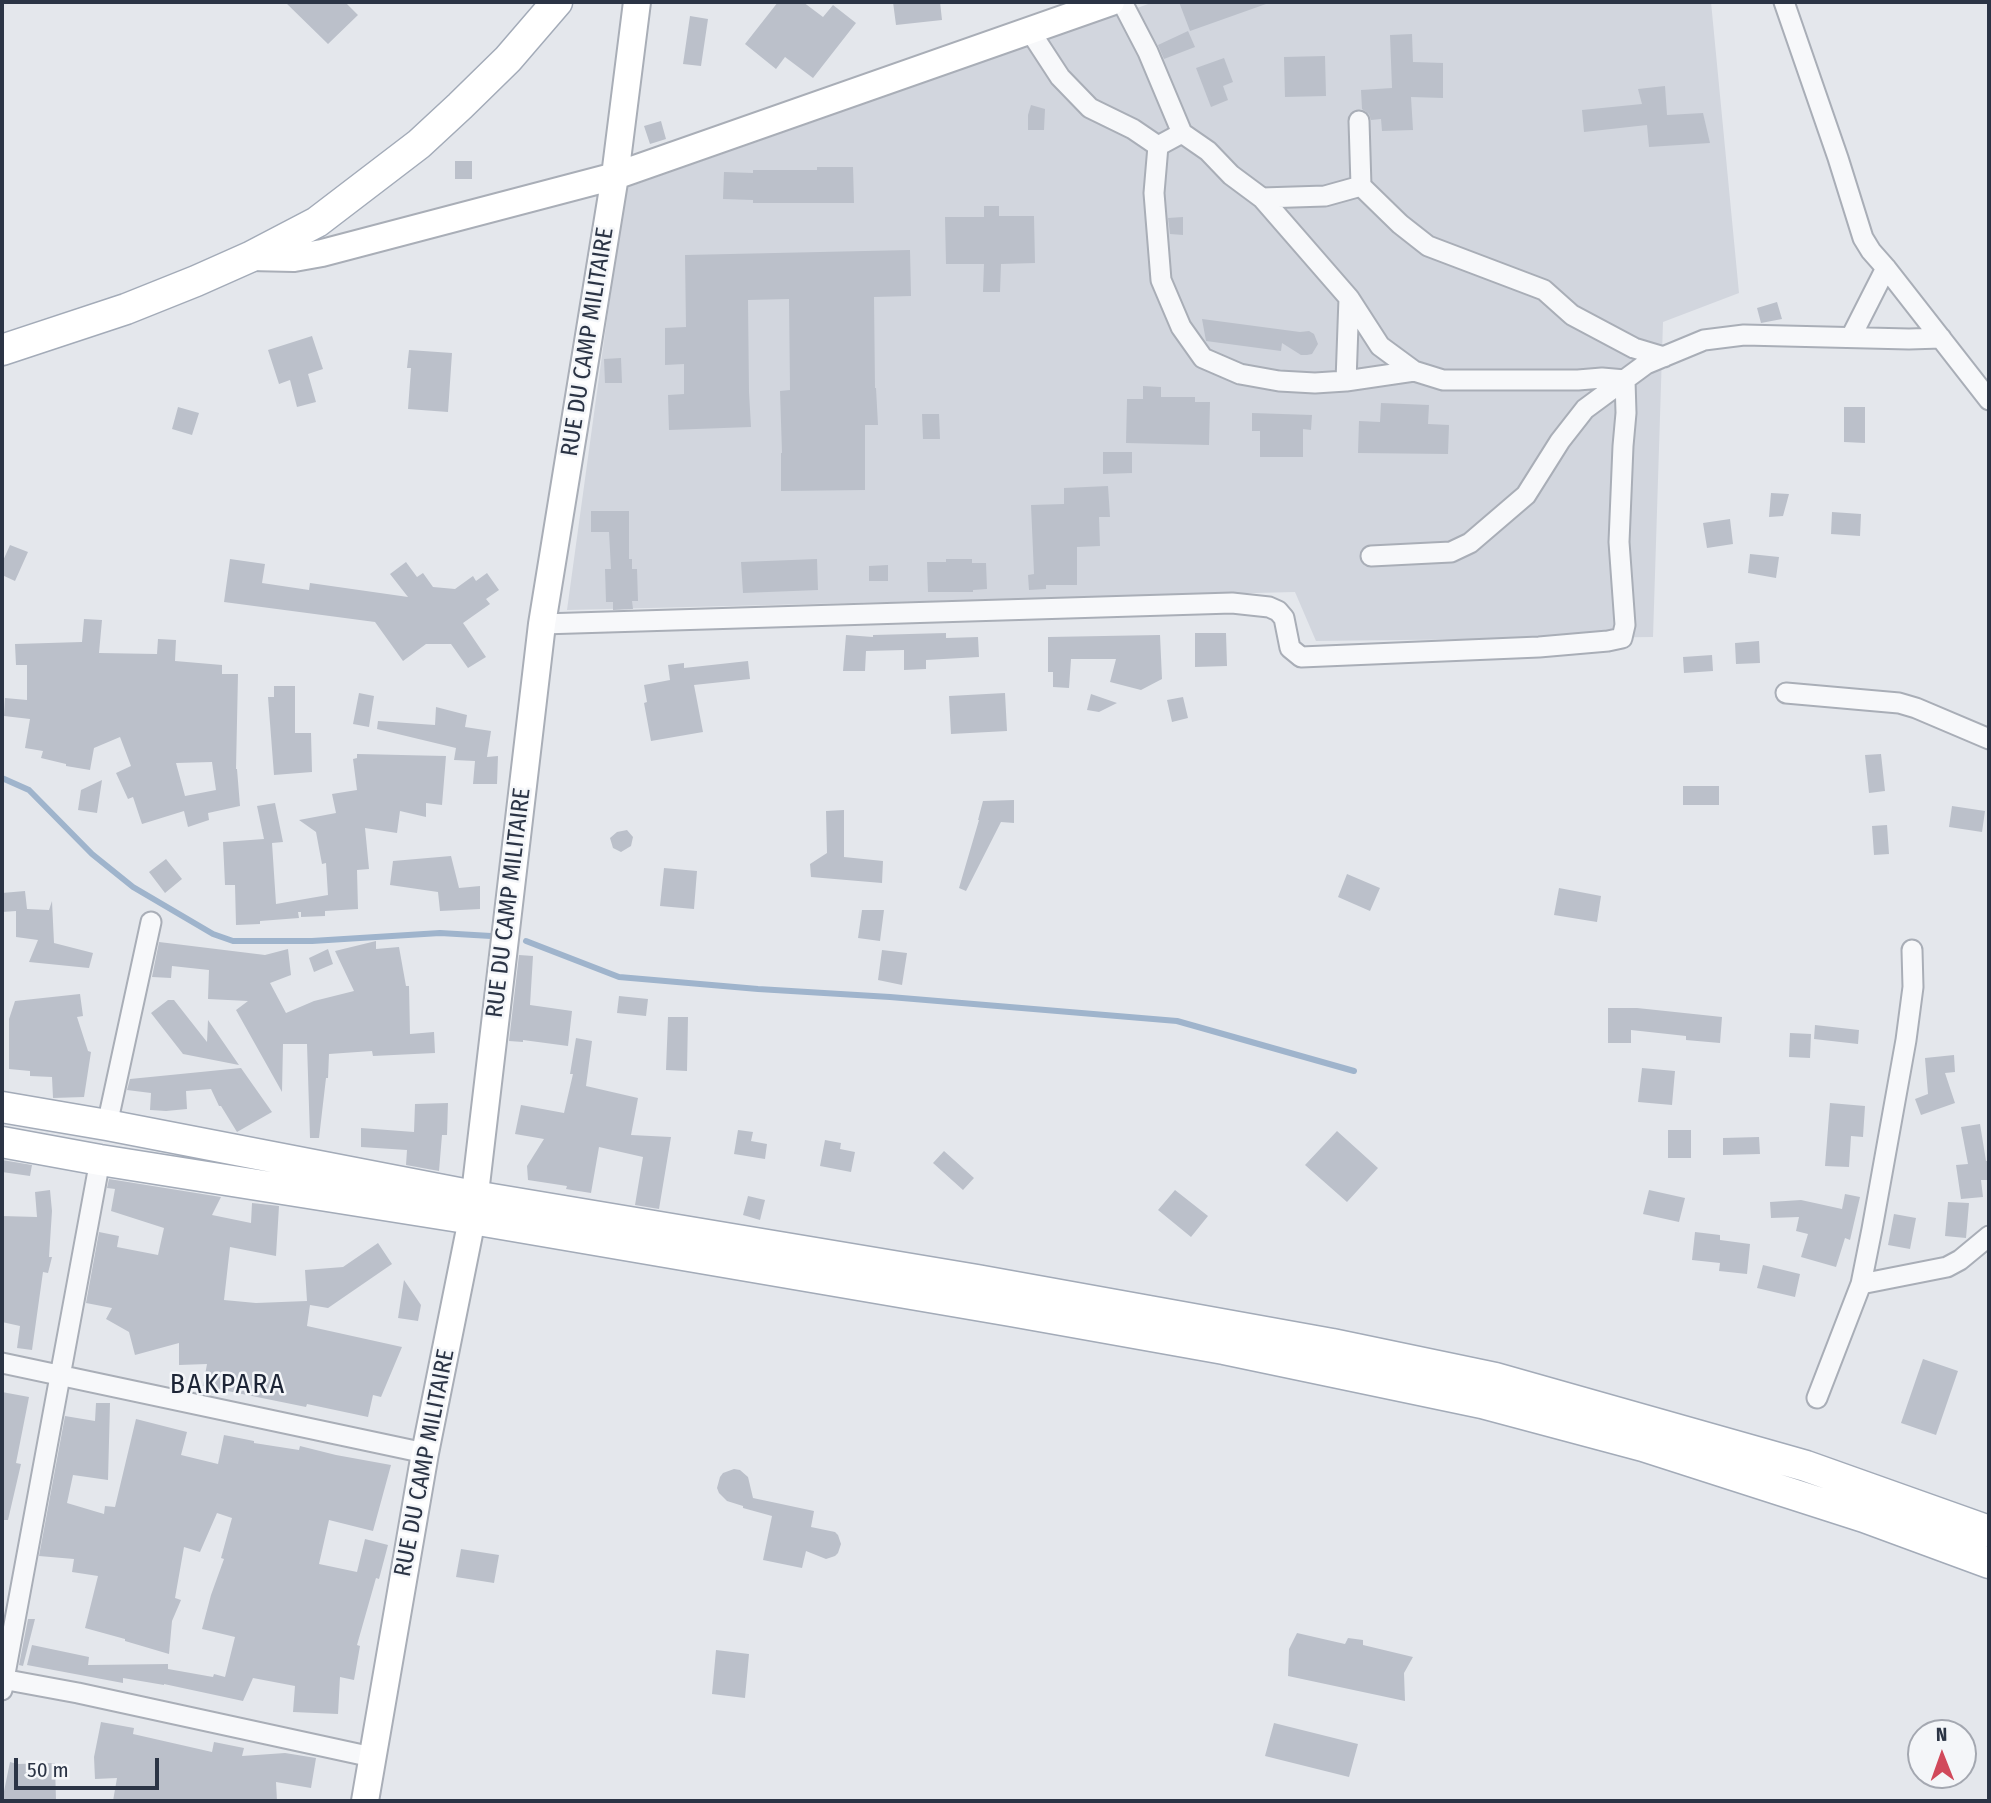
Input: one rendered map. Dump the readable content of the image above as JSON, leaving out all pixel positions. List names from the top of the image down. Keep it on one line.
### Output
{"streets":{"street":["RUE DU CAMP MILITAIRE"]},"districts":["BAKPARA"],"scale_bar":"50 m","north":"top"}
